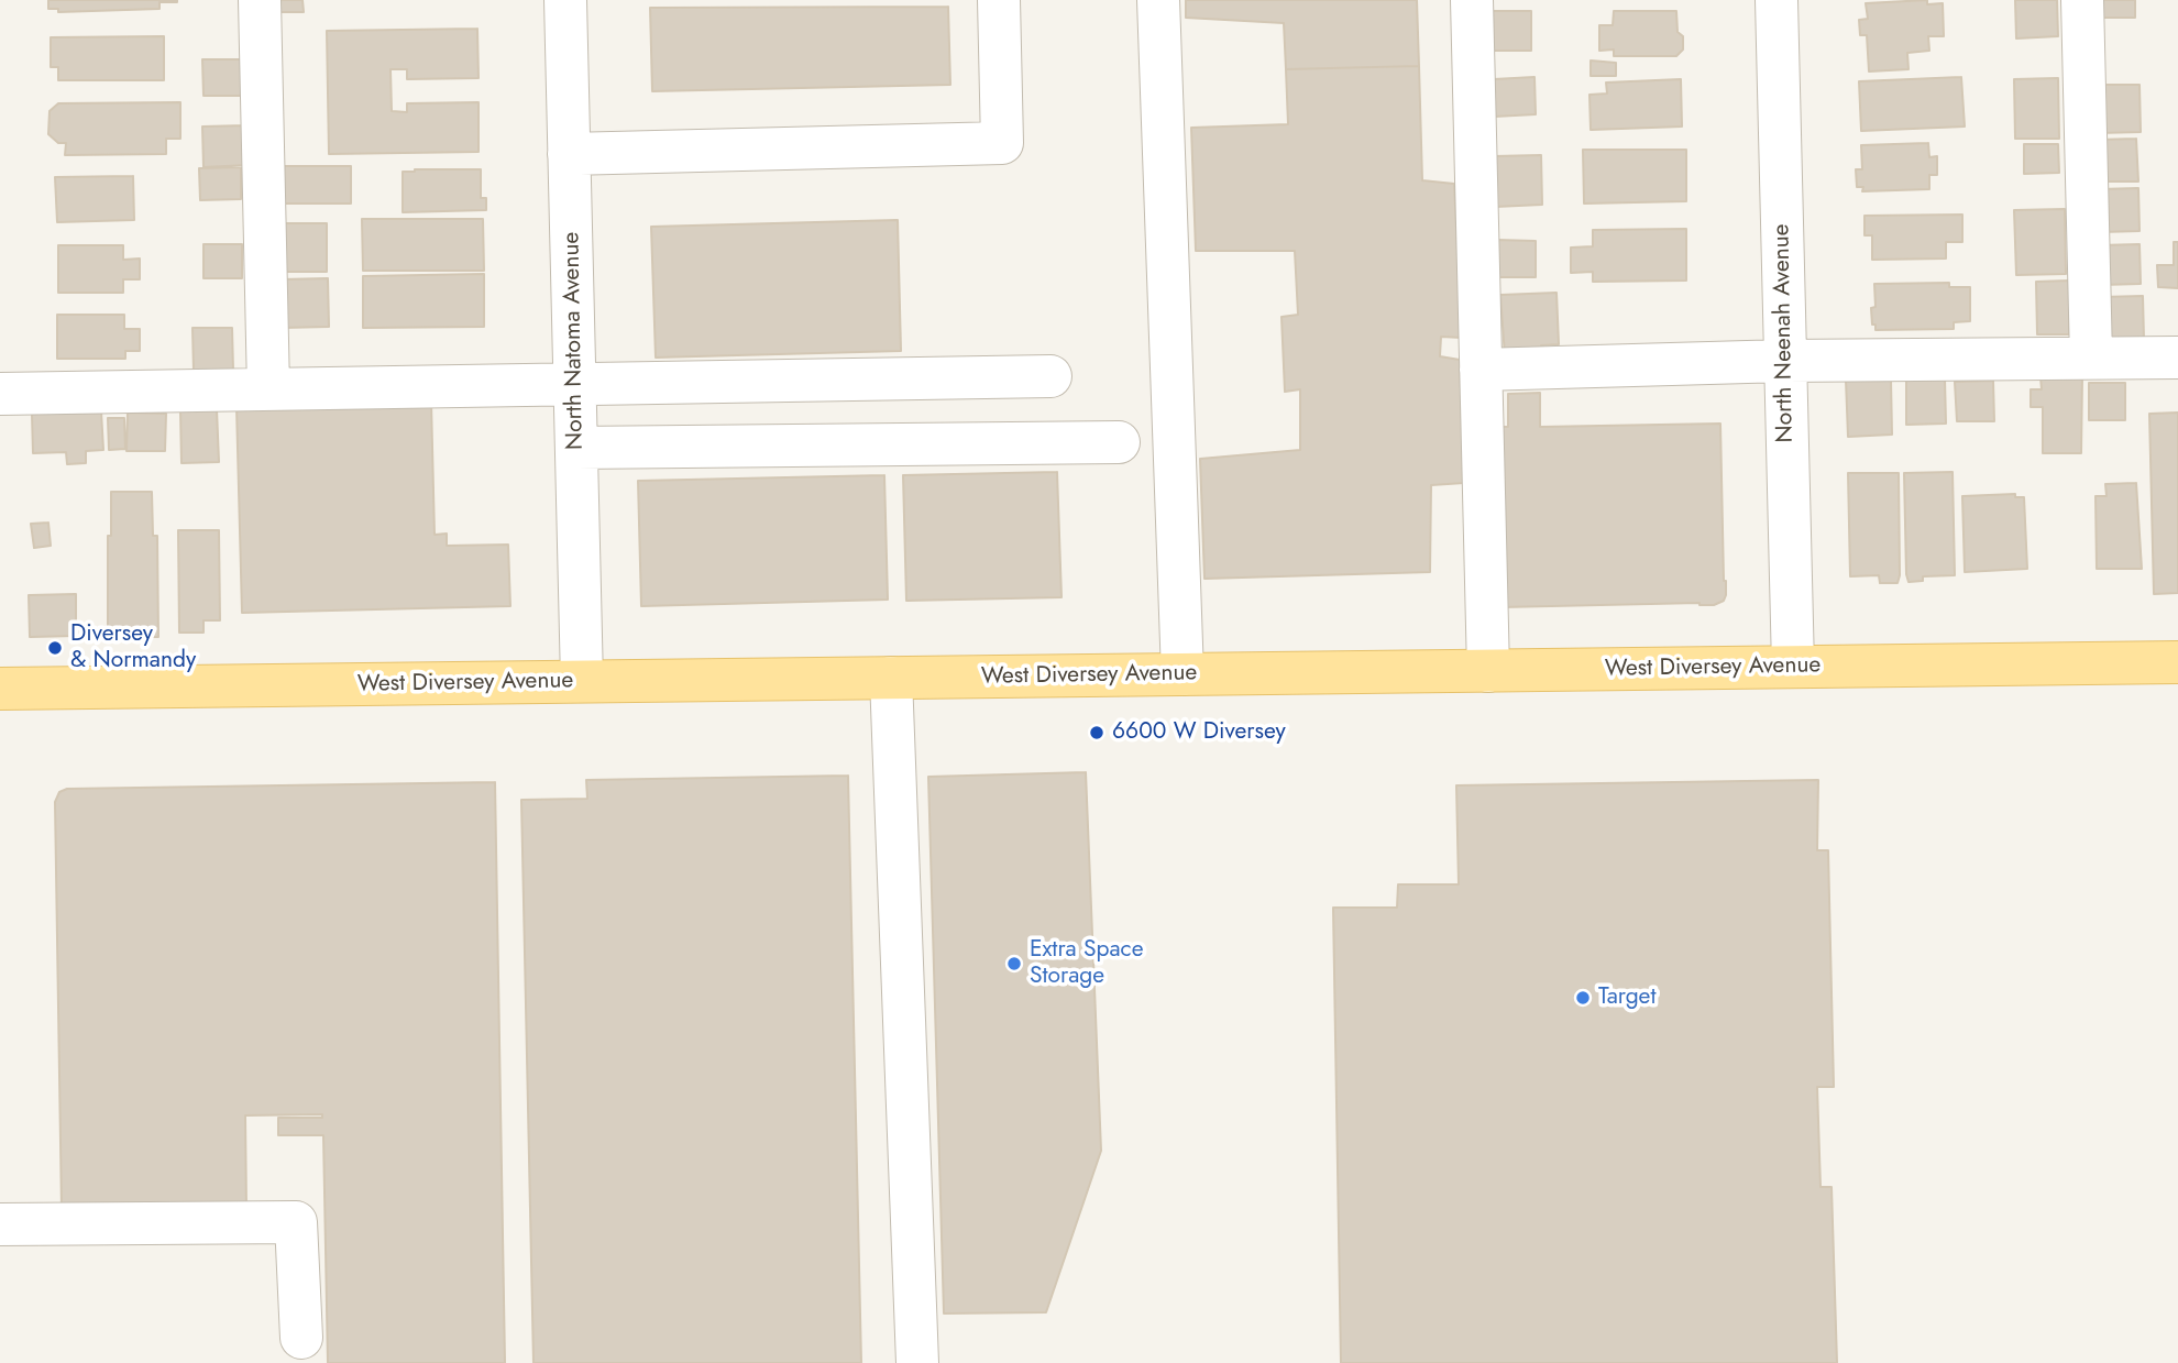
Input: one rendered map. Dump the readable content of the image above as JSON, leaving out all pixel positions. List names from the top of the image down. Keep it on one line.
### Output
{"streets":{"main road":["West Diversey Avenue"],"street":["North Neenah Avenue","North Natoma Avenue"]},"crossings":[["North Neenah Avenue","West Diversey Avenue"],["North Natoma Avenue","West Diversey Avenue"]],"places":["Diversey & Normandy","6600 W Diversey","Extra Space Storage","Target"]}
